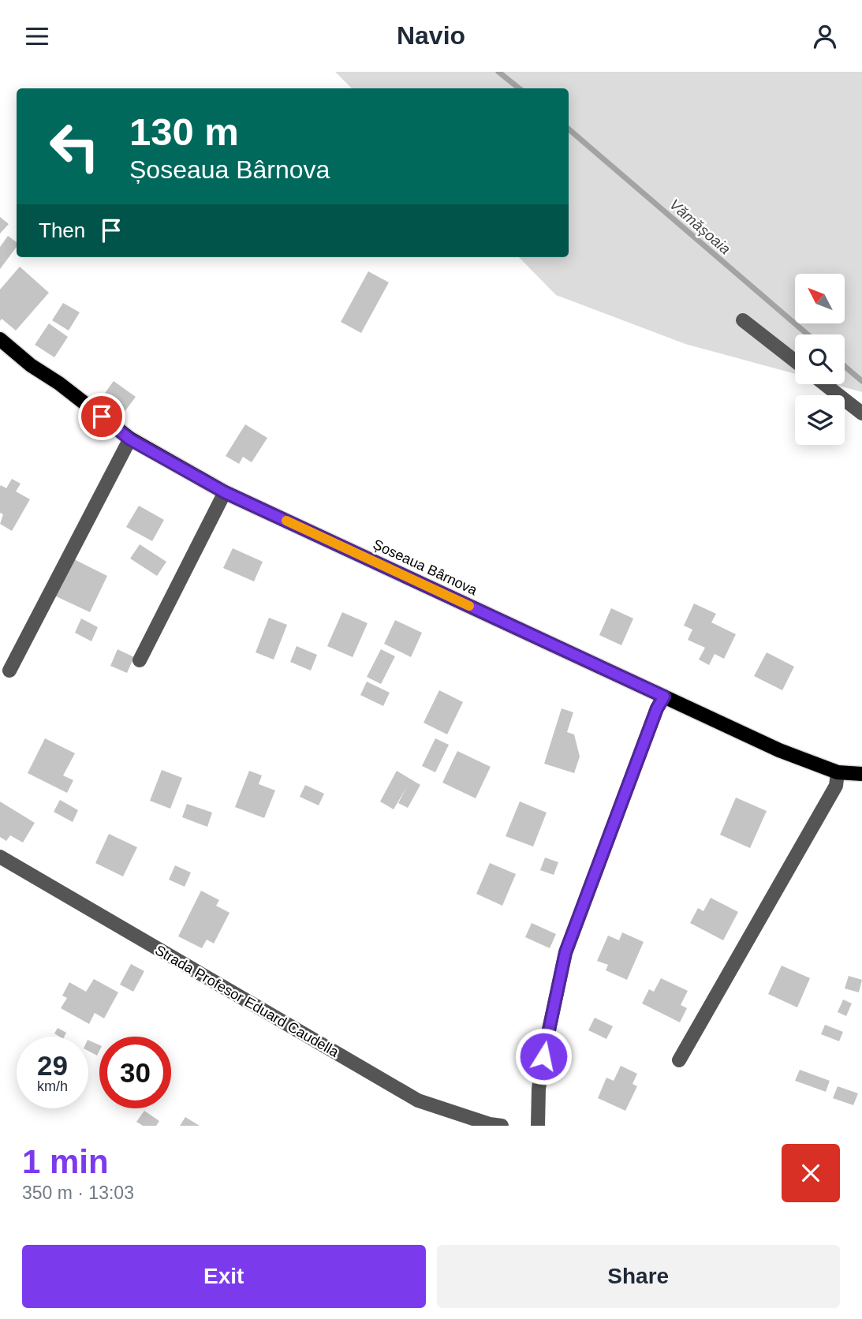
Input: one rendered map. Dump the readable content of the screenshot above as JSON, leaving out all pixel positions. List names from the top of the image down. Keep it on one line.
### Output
{"streets":{"main road":["Șoseaua Bârnova"],"street":["Strada Profesor Eduard Caudella"]},"water":["Vămășoaia"],"north":"top left","page":{"header":"Navio","turn":["130 m","Șoseaua Bârnova"],"then":"Then","speed":"29 km/h","limit":"30","heading":["1 min","350 m · 13:03"],"buttons":["Exit","Share"]}}
